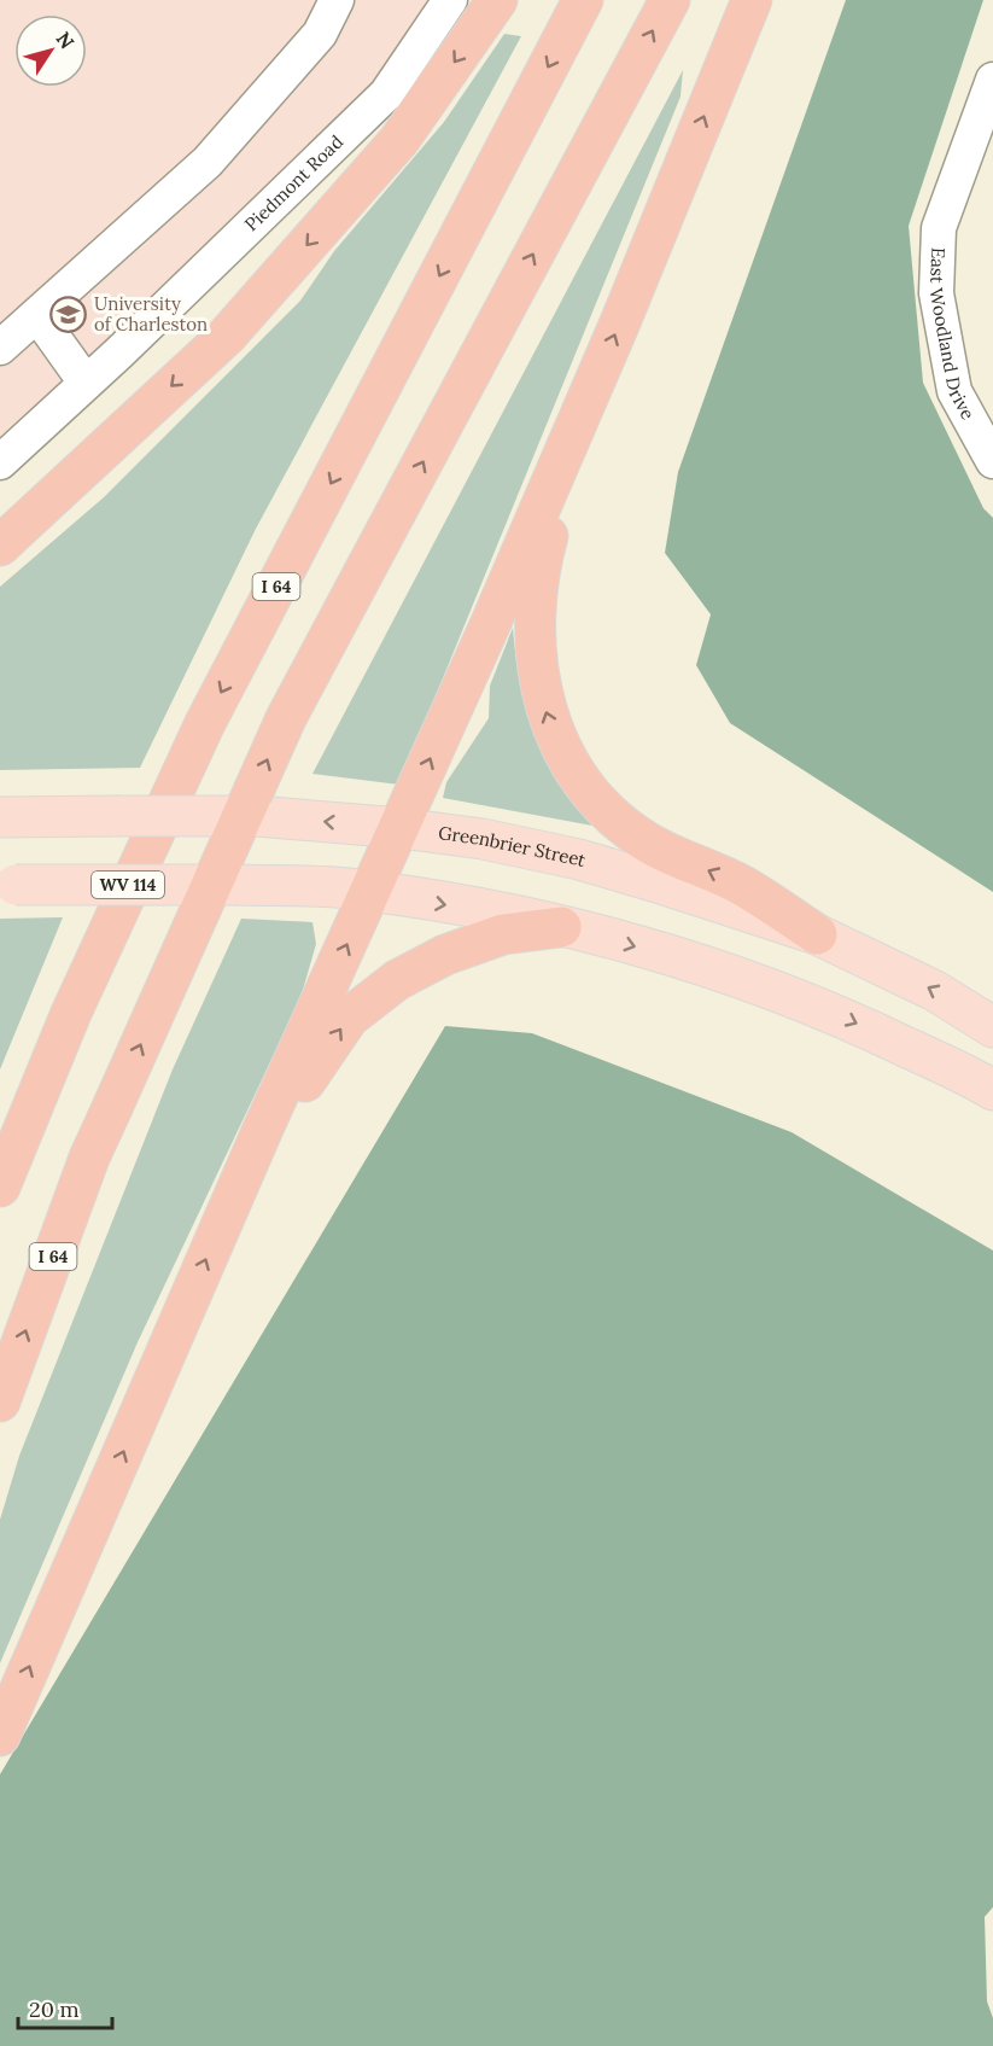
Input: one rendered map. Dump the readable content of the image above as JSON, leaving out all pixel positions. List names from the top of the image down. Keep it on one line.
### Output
{"streets":{"highway":["I 64"],"main road":["Greenbrier Street","WV 114"],"street":["Piedmont Road","East Woodland Drive"]},"places":{"school or university":["University of Charleston"]},"scale_bar":"20 m","north":"top right"}
